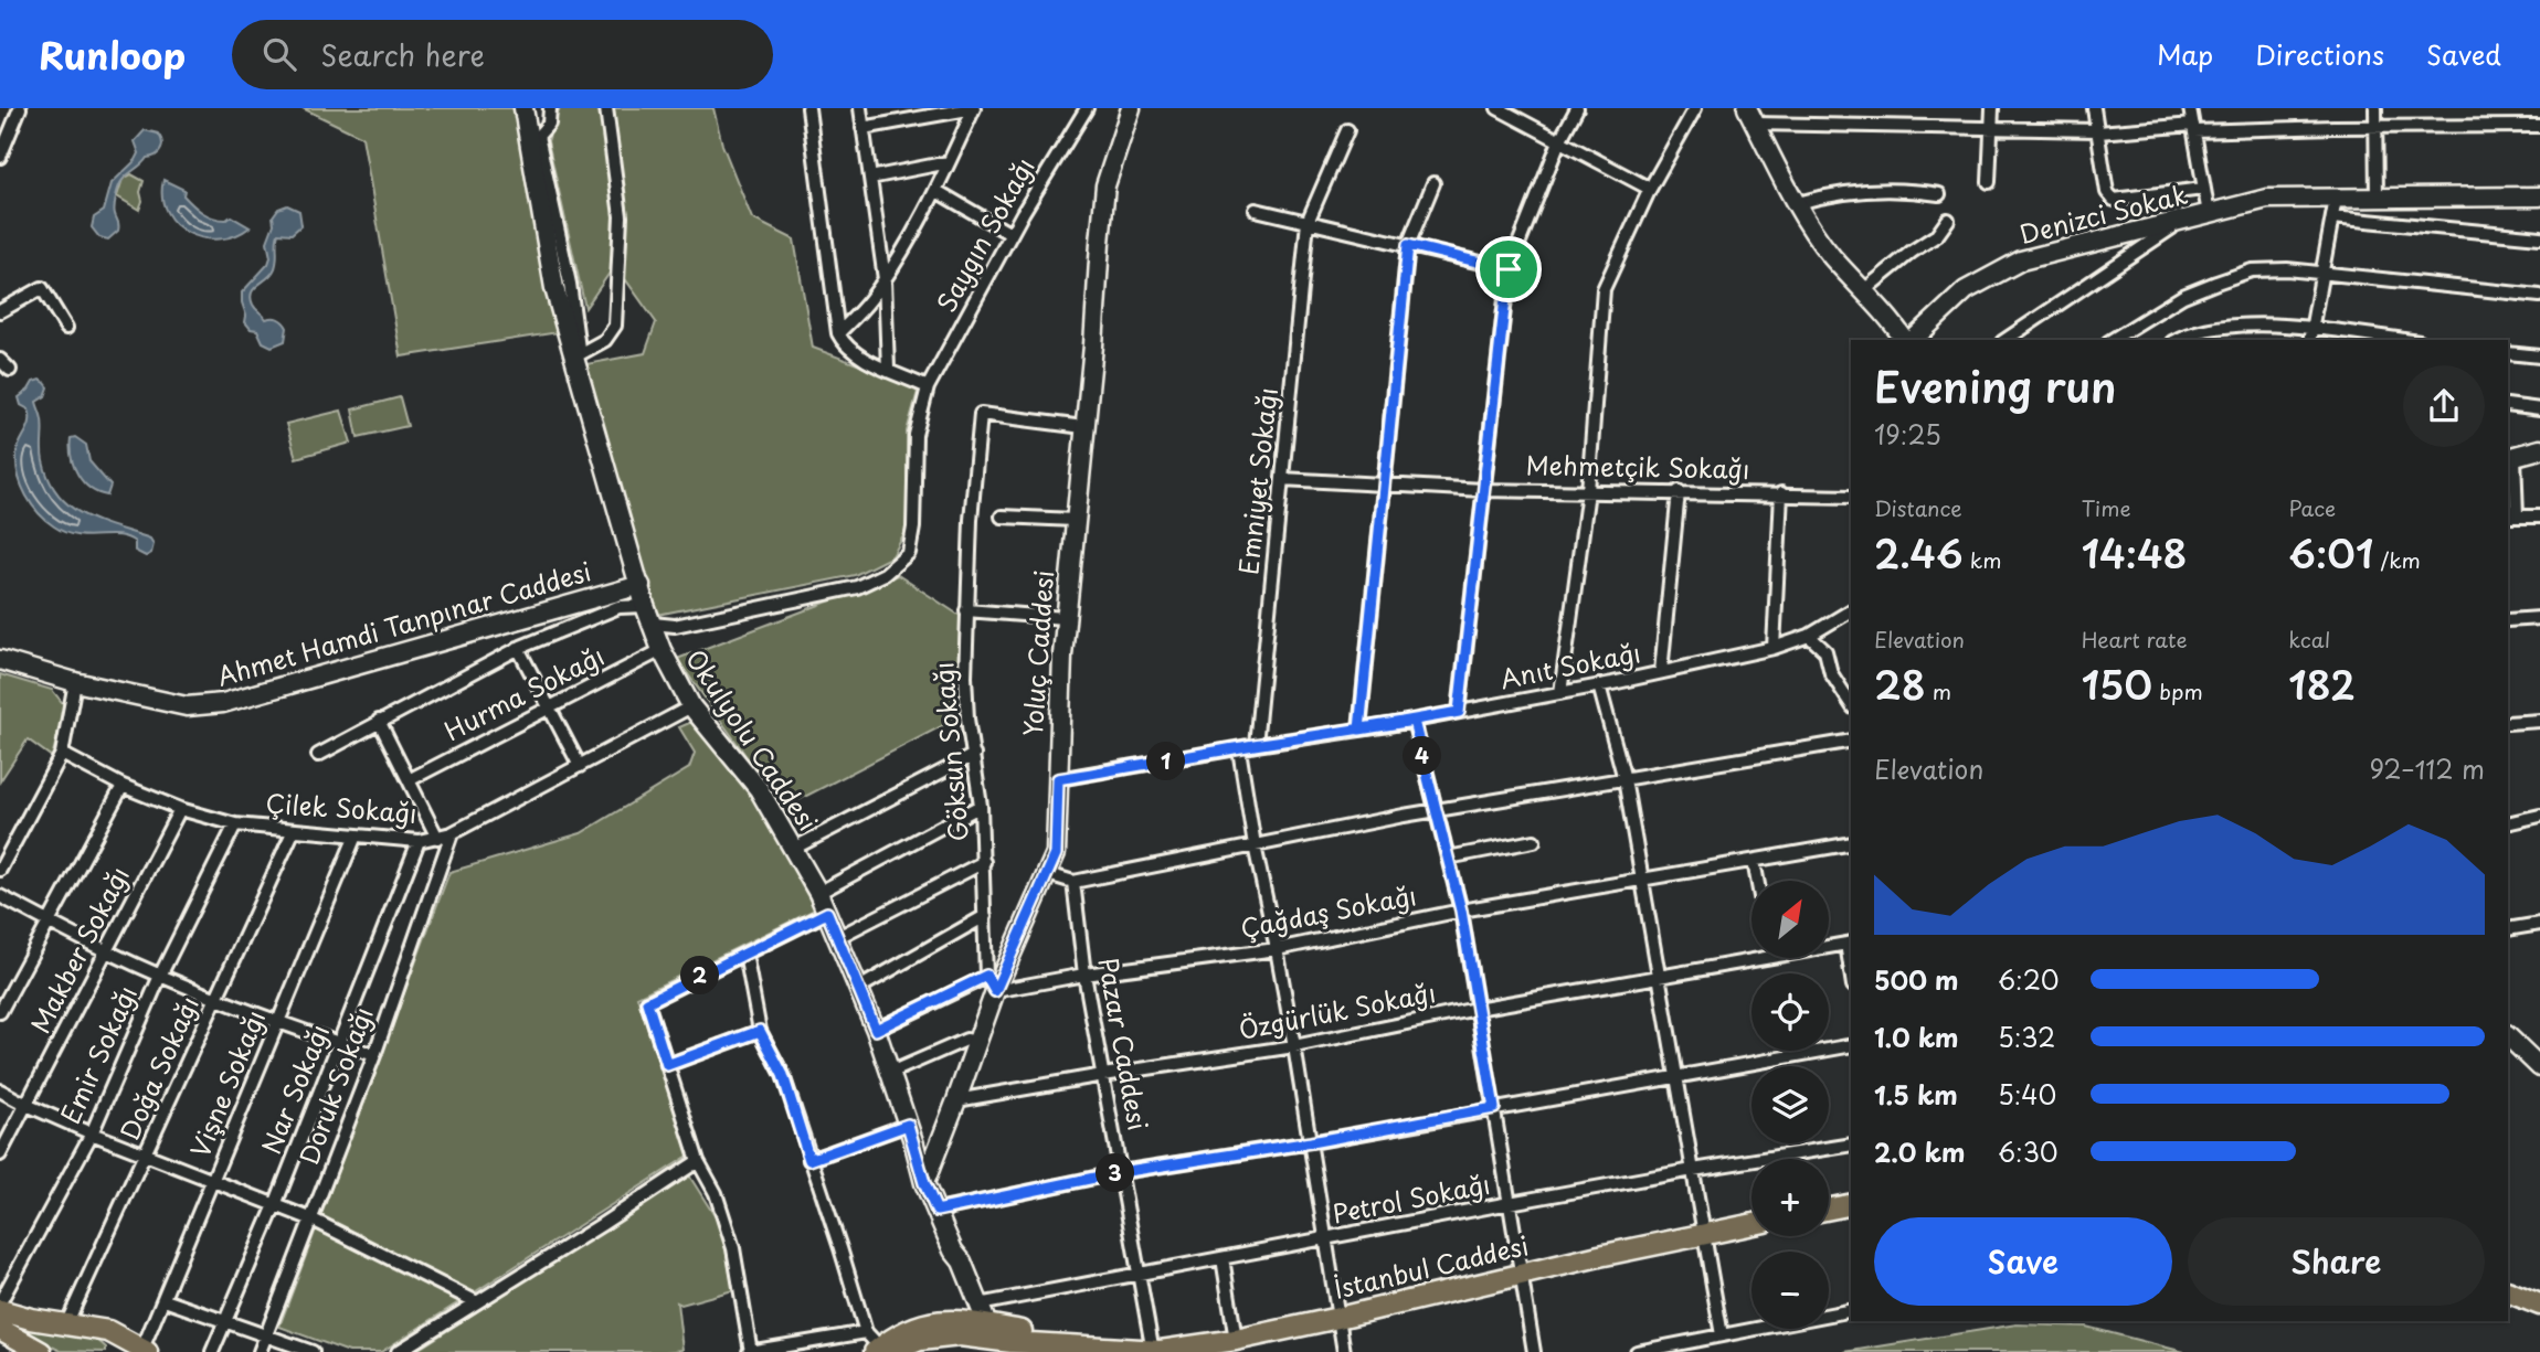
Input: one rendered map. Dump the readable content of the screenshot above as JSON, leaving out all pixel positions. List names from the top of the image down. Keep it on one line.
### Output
{"streets":{"main road":["İstanbul Caddesi"],"street":["Denizci Sokak","Saygın Sokağı","Mehmetçik Sokağı","Emniyet Sokağı","Ahmet Hamdi Tanpınar Caddesi","Yoluç Caddesi","Anıt Sokağı","Hurma Sokağı","Okulyolu Caddesi","Göksun Sokağı","Çilek Sokağı","Çağdaş Sokağı","Makber Sokağı","Özgürlük Sokağı","Pazar Caddesi","Emir Sokağı","Doğa Sokağı","Vişne Sokağı","Doruk Sokağı","Nar Sokağı","Petrol Sokağı"]},"crossings":[["Saygın Sokağı","Okulyolu Caddesi"],["Mehmetçik Sokağı","Emniyet Sokağı"],["Emniyet Sokağı","Anıt Sokağı"],["Ahmet Hamdi Tanpınar Caddesi","Okulyolu Caddesi"],["Yoluç Caddesi","Anıt Sokağı"],["Yoluç Caddesi","Okulyolu Caddesi"],["Yoluç Caddesi","Göksun Sokağı"],["Yoluç Caddesi","Çağdaş Sokağı"],["Yoluç Caddesi","Özgürlük Sokağı"],["Hurma Sokağı","Okulyolu Caddesi"],["Okulyolu Caddesi","Çilek Sokağı"],["Okulyolu Caddesi","Çağdaş Sokağı"],["Okulyolu Caddesi","Petrol Sokağı"],["Okulyolu Caddesi","İstanbul Caddesi"],["Göksun Sokağı","Çağdaş Sokağı"],["Çilek Sokağı","Makber Sokağı"],["Çilek Sokağı","Emir Sokağı"],["Çilek Sokağı","Doğa Sokağı"],["Çilek Sokağı","Vişne Sokağı"],["Çilek Sokağı","Doruk Sokağı"],["Çilek Sokağı","Nar Sokağı"],["Çağdaş Sokağı","Pazar Caddesi"],["Özgürlük Sokağı","Pazar Caddesi"],["Pazar Caddesi","Petrol Sokağı"],["Pazar Caddesi","İstanbul Caddesi"],["Petrol Sokağı","İstanbul Caddesi"]],"north":"top right","page":{"header":"Runloop","search":"Search here","nav":["Map","Directions","Saved"],"heading":["Evening run","19:25"],"stats":[["Distance","2.46 km"],["Time","14:48"],["Pace","6:01 /km"],["Elevation","28 m"],["Heart rate","150 bpm"],["kcal","182"]],"chart":["Elevation","92–112 m"],"pins":["4","1","2","3"],"map_buttons":["+","−"],"list":[{"name":"500 m","note":"6:20"},{"name":"1.0 km","note":"5:32"},{"name":"1.5 km","note":"5:40"},{"name":"2.0 km","note":"6:30"}],"buttons":["Save","Share"]}}
